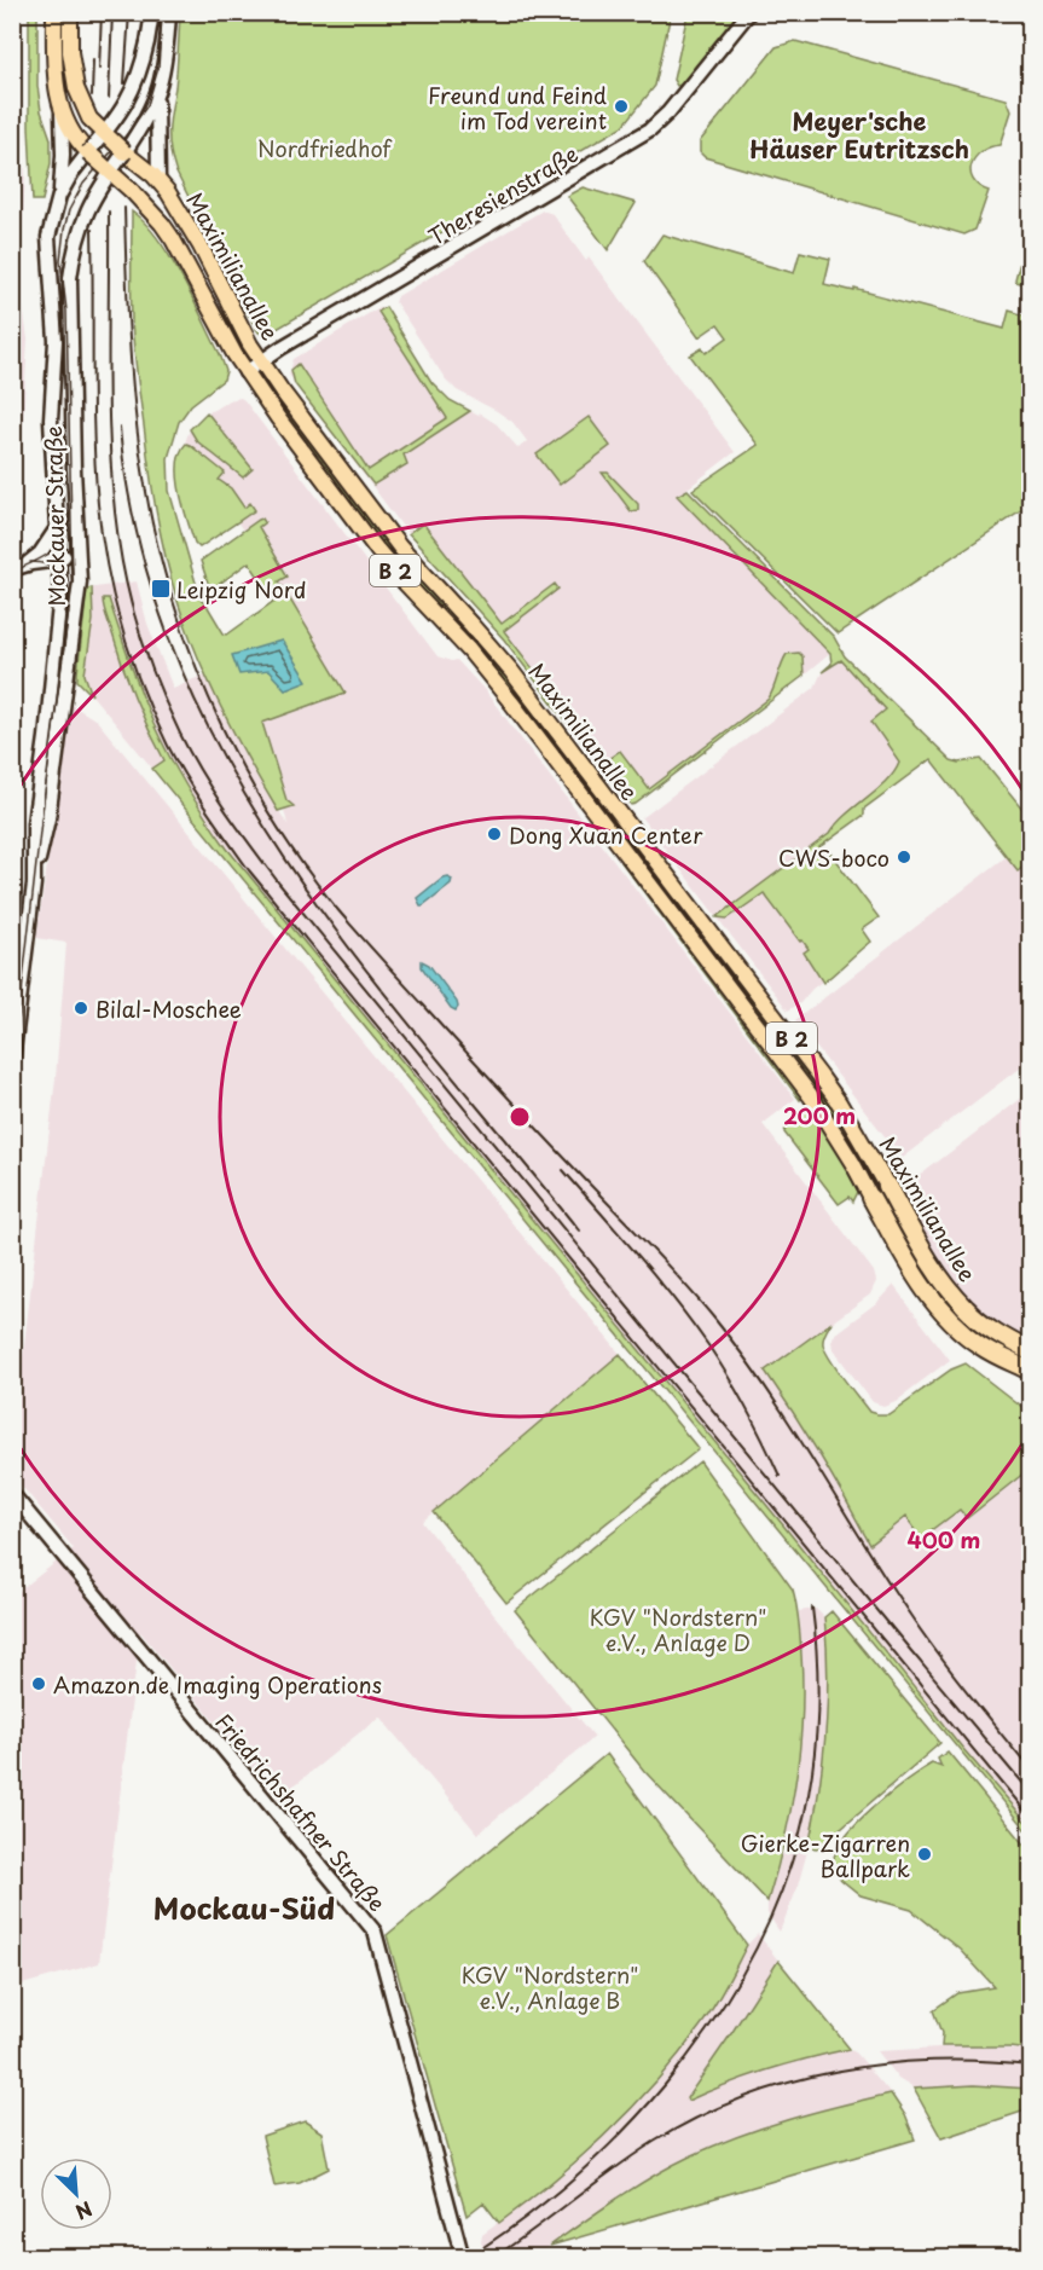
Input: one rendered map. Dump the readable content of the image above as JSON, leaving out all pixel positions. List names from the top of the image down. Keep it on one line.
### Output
{"streets":{"highway":["Maximilianallee","B 2"],"main road":["Theresienstraße","Mockauer Straße","Friedrichshafner Straße"]},"crossings":[["Theresienstraße","Maximilianallee"],["Maximilianallee","Mockauer Straße"],["Maximilianallee","B 2"],["Mockauer Straße","B 2"]],"districts":["Meyer'sche Häuser Eutritzsch","Mockau-Süd"],"parks":["Nordfriedhof","KGV \"Nordstern\" e.V., Anlage D","KGV \"Nordstern\" e.V., Anlage B"],"places":{"other":["Freund und Feind im Tod vereint","Dong Xuan Center","CWS-boco","Bilal-Moschee","Amazon.de Imaging Operations","Gierke-Zigarren Ballpark"],"transit":["Leipzig Nord"]},"north":"bottom right","rings":["200 m","400 m"]}
